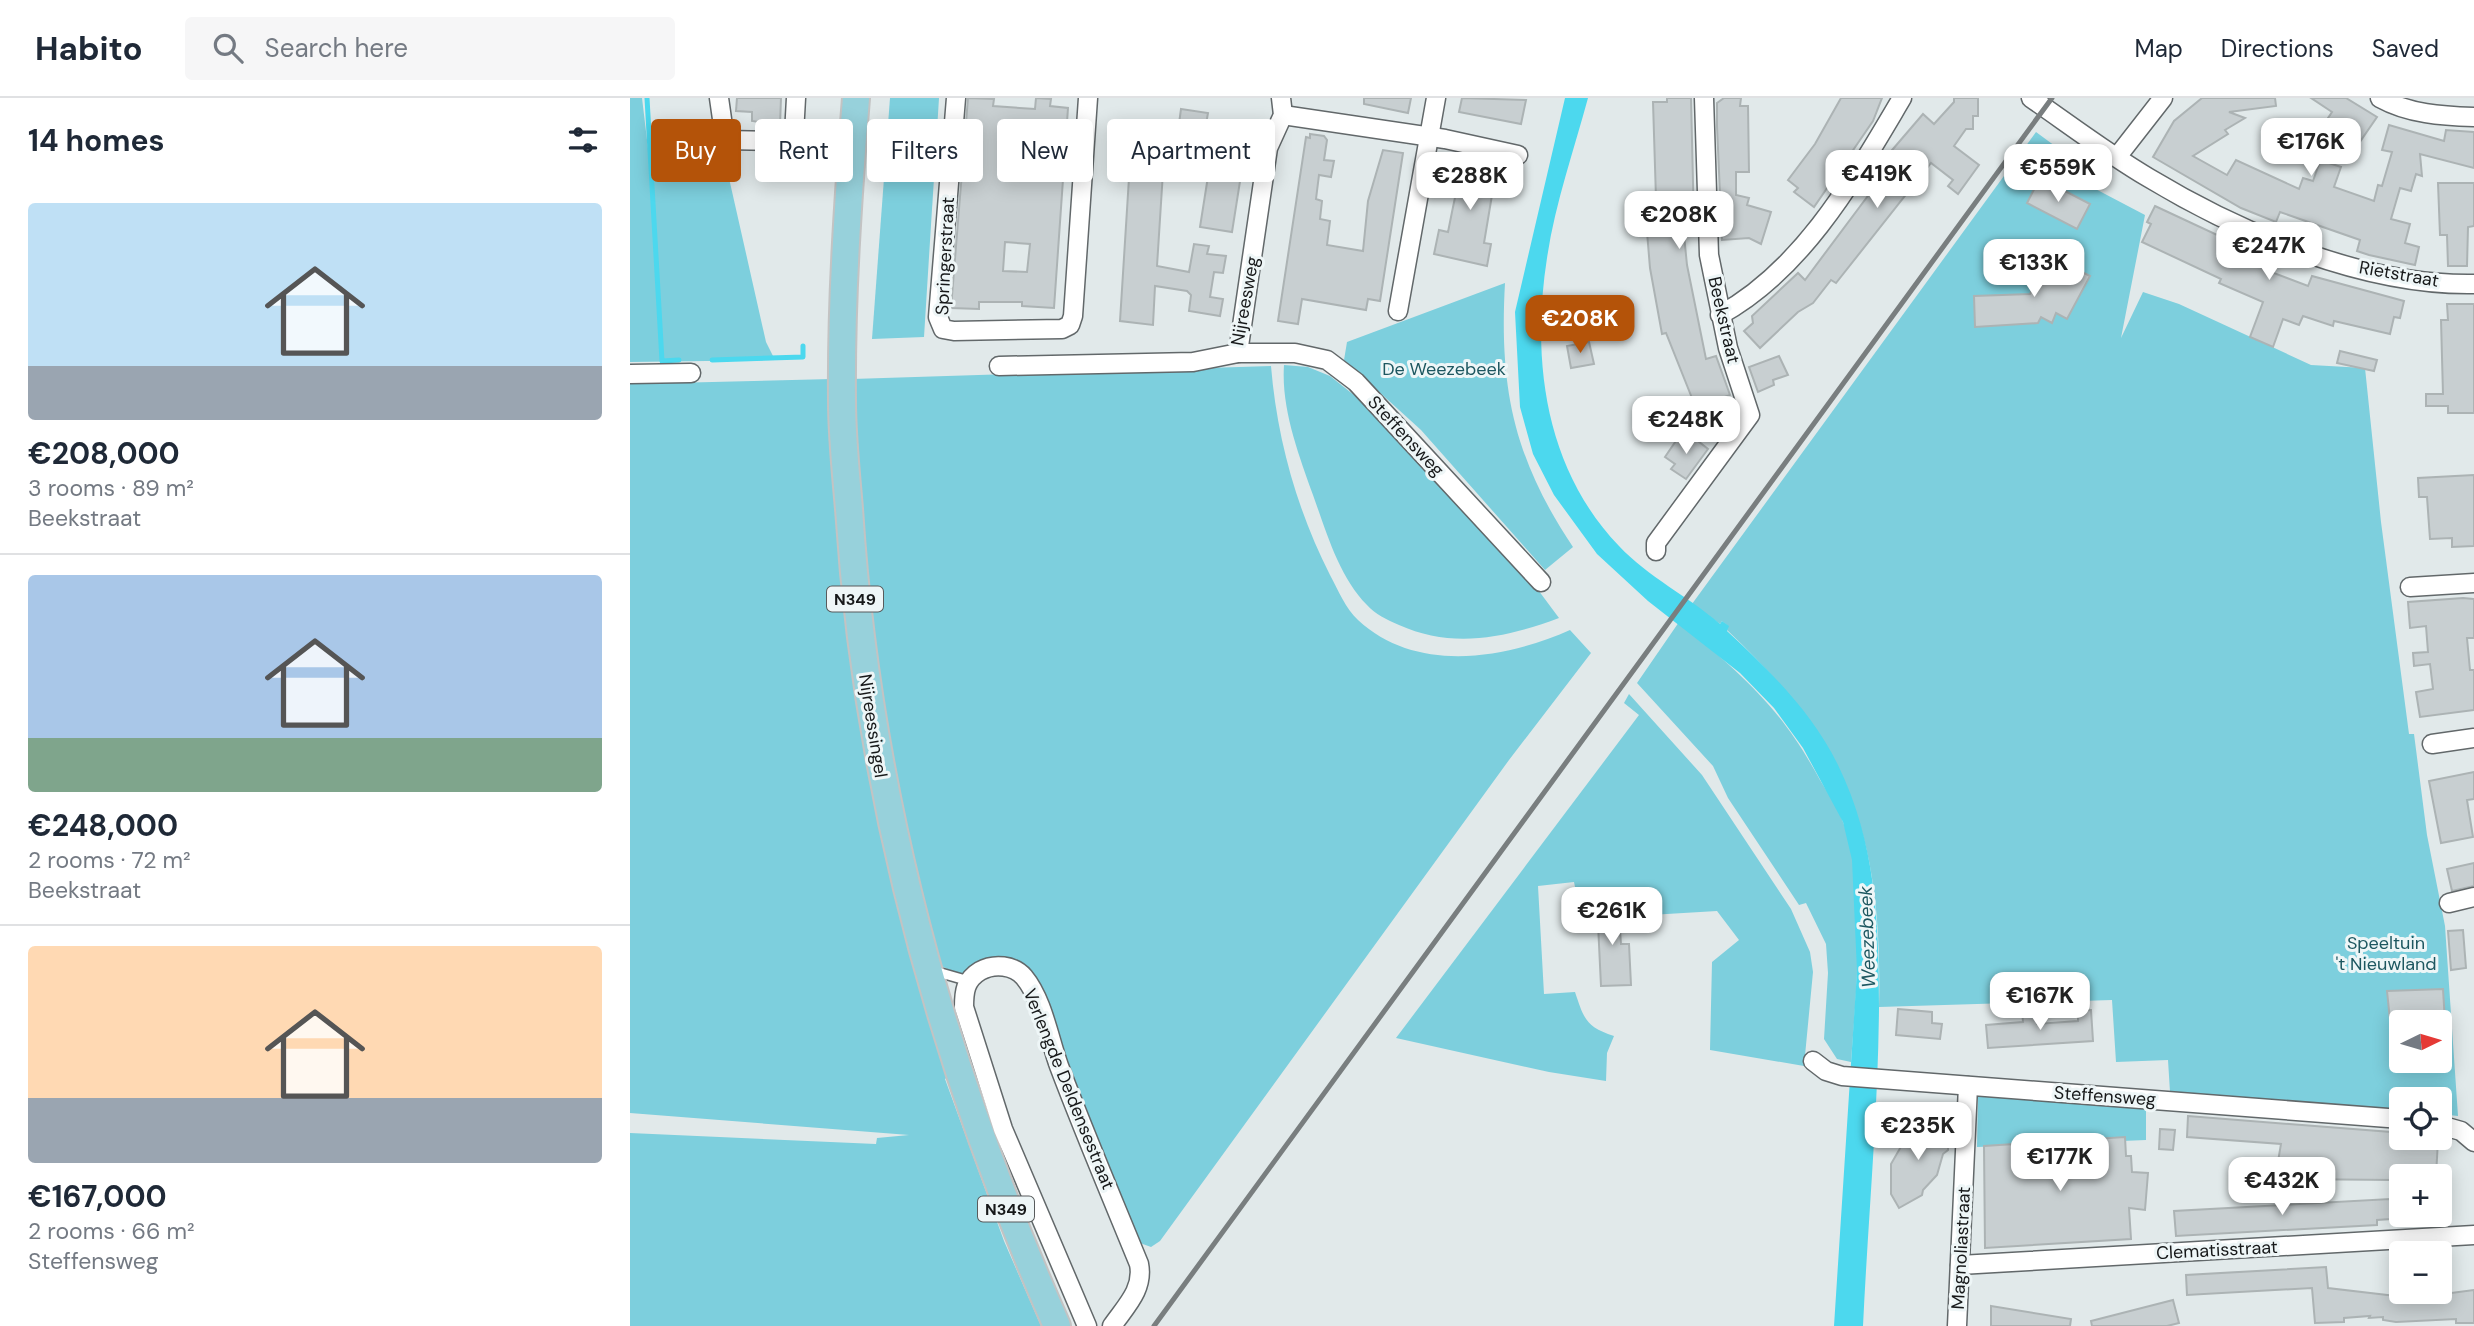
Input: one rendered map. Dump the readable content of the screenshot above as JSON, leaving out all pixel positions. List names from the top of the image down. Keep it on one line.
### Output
{"streets":{"main road":["N349","Nijreessingel"],"street":["Springerstraat","Rietstraat","Nijreesweg","Beekstraat","Steffensweg","Verlengde Deldensestraat","Magnoliastraat","Clematisstraat"]},"crossings":[["Nijreesweg","Steffensweg"],["Steffensweg","Magnoliastraat"],["Magnoliastraat","Clematisstraat"]],"water":["Weezebeek"],"parks":["De Weezebeek","Speeltuin 't Nieuwland"],"north":"right","page":{"header":"Habito","search":"Search here","nav":["Map","Directions","Saved"],"heading":"14 homes","price":["€176K","€559K","€419K","€288K","€208K","€247K","€133K","€208K","€248K","€261K","€167K","€235K","€177K","€432K"],"chip":["Buy","Rent","Filters","New","Apartment"],"list":[{"name":"€208,000","note":"3 rooms · 89 m² · Beekstraat"},{"name":"€248,000","note":"2 rooms · 72 m² · Beekstraat"},{"name":"€167,000","note":"2 rooms · 66 m² · Steffensweg"}],"map_buttons":["+","−"]}}
